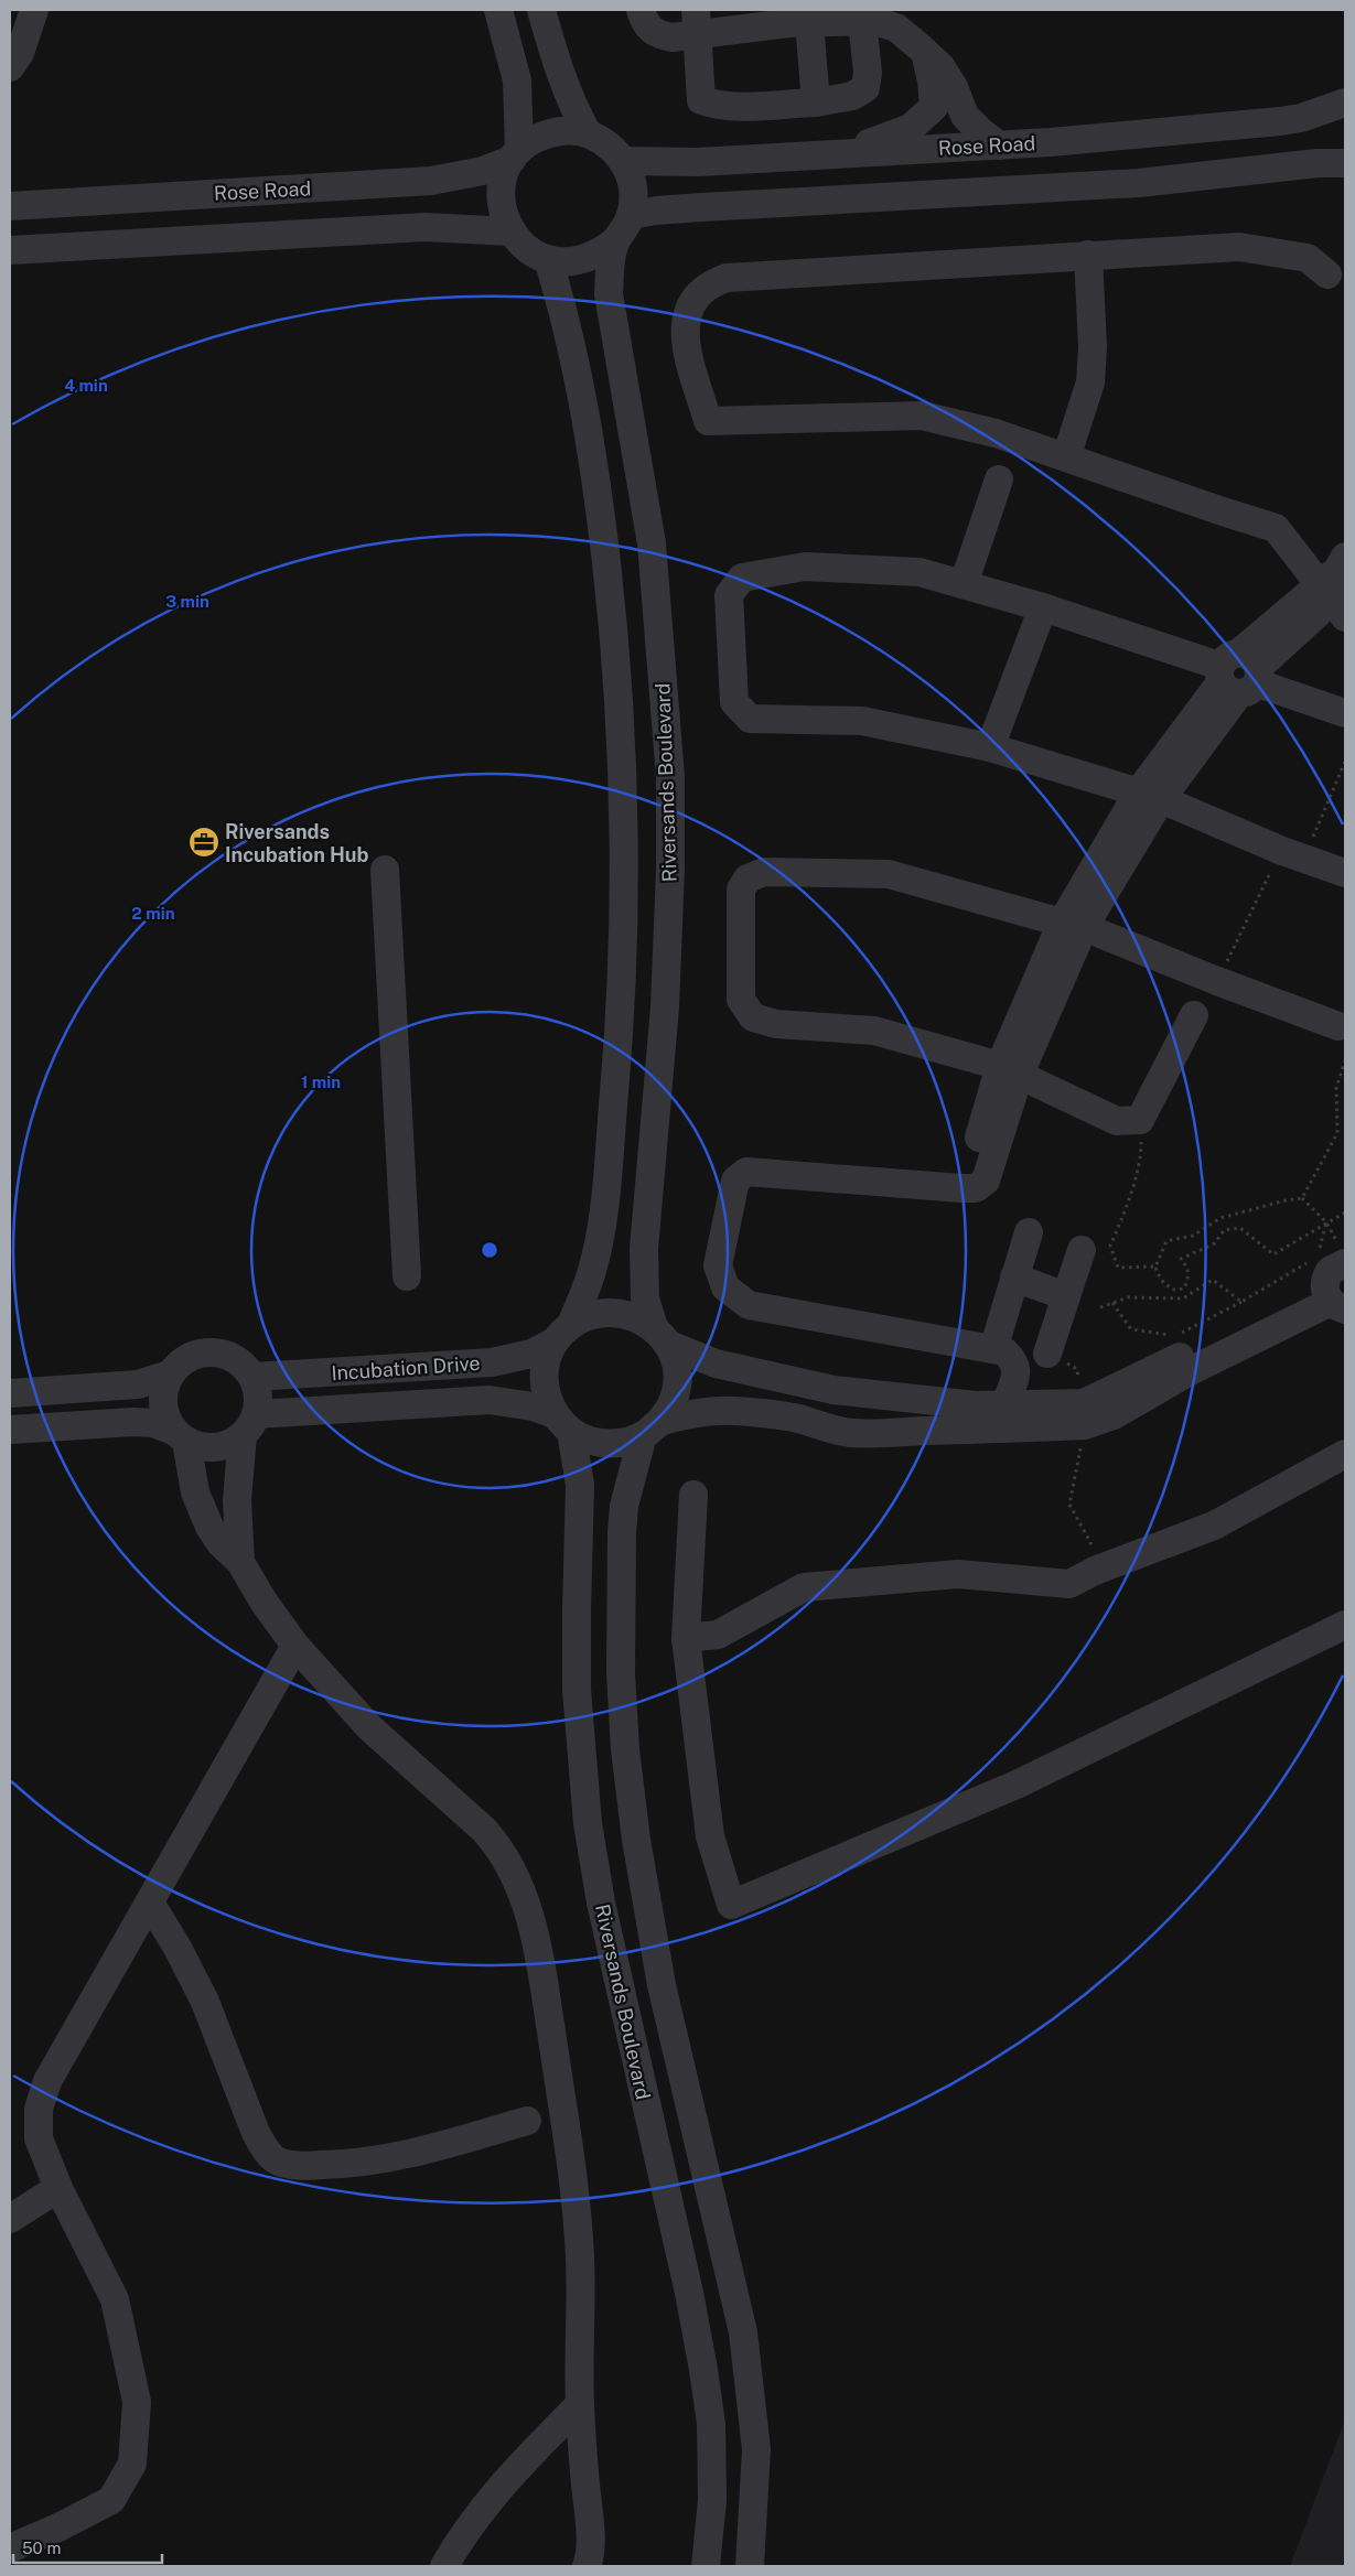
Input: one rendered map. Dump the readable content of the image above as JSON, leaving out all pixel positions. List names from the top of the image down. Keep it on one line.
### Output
{"streets":{"street":["Rose Road","Riversands Boulevard","Incubation Drive"]},"crossings":[["Rose Road","Riversands Boulevard"],["Riversands Boulevard","Incubation Drive"]],"places":{"office":["Riversands Incubation Hub"]},"scale_bar":"50 m","rings":["4 min","3 min","2 min","1 min"]}
